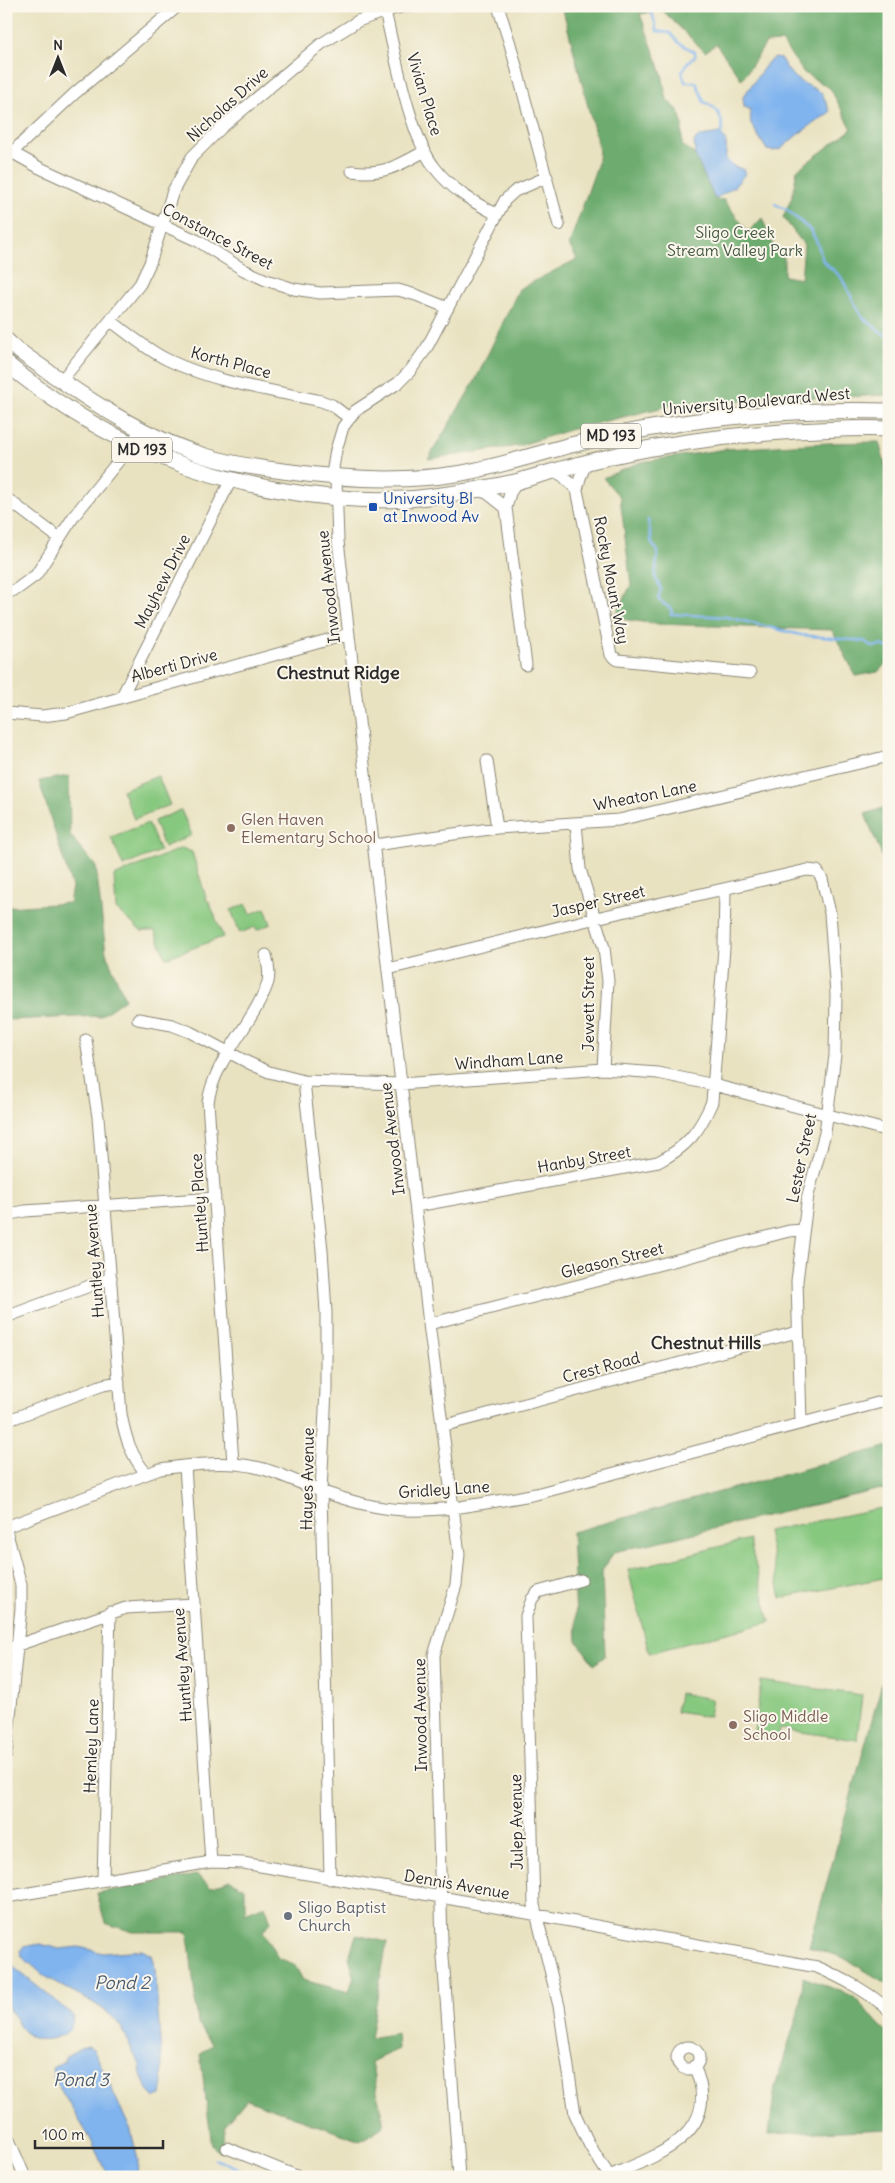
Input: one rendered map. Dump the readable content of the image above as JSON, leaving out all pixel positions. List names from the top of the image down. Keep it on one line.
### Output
{"streets":{"main road":["University Boulevard West","MD 193"],"street":["Vivian Place","Nicholas Drive","Constance Street","Korth Place","Rocky Mount Way","Mayhew Drive","Inwood Avenue","Alberti Drive","Wheaton Lane","Jasper Street","Jewett Street","Windham Lane","Lester Street","Hanby Street","Huntley Place","Gleason Street","Huntley Avenue","Crest Road","Hayes Avenue","Gridley Lane","Hemley Lane","Julep Avenue","Dennis Avenue"]},"crossings":[["Vivian Place","Nicholas Drive"],["Vivian Place","Inwood Avenue"],["Nicholas Drive","Constance Street"],["Nicholas Drive","Korth Place"],["Nicholas Drive","University Boulevard West"],["Constance Street","Inwood Avenue"],["Korth Place","Inwood Avenue"],["University Boulevard West","Mayhew Drive"],["University Boulevard West","Inwood Avenue"],["Mayhew Drive","Alberti Drive"],["Inwood Avenue","Alberti Drive"],["Inwood Avenue","Wheaton Lane"],["Inwood Avenue","Jasper Street"],["Inwood Avenue","Windham Lane"],["Inwood Avenue","Hanby Street"],["Inwood Avenue","Gleason Street"],["Inwood Avenue","Crest Road"],["Inwood Avenue","Gridley Lane"],["Inwood Avenue","Dennis Avenue"],["Wheaton Lane","Jewett Street"],["Jasper Street","Jewett Street"],["Jasper Street","Lester Street"],["Jasper Street","Hanby Street"],["Jewett Street","Windham Lane"],["Windham Lane","Lester Street"],["Windham Lane","Hanby Street"],["Windham Lane","Huntley Place"],["Windham Lane","Hayes Avenue"],["Lester Street","Gleason Street"],["Lester Street","Crest Road"],["Lester Street","Gridley Lane"],["Huntley Place","Gridley Lane"],["Huntley Avenue","Gridley Lane"],["Huntley Avenue","Dennis Avenue"],["Hayes Avenue","Gridley Lane"],["Hayes Avenue","Dennis Avenue"],["Hemley Lane","Dennis Avenue"],["Julep Avenue","Dennis Avenue"]],"districts":["Chestnut Ridge","Chestnut Hills"],"water":["Pond 2","Pond 3"],"parks":["Sligo Creek Stream Valley Park"],"places":{"transit":["University Bl at Inwood Av"],"other":["Glen Haven Elementary School","Sligo Middle School","Sligo Baptist Church"]},"scale_bar":"100 m","north":"top"}
